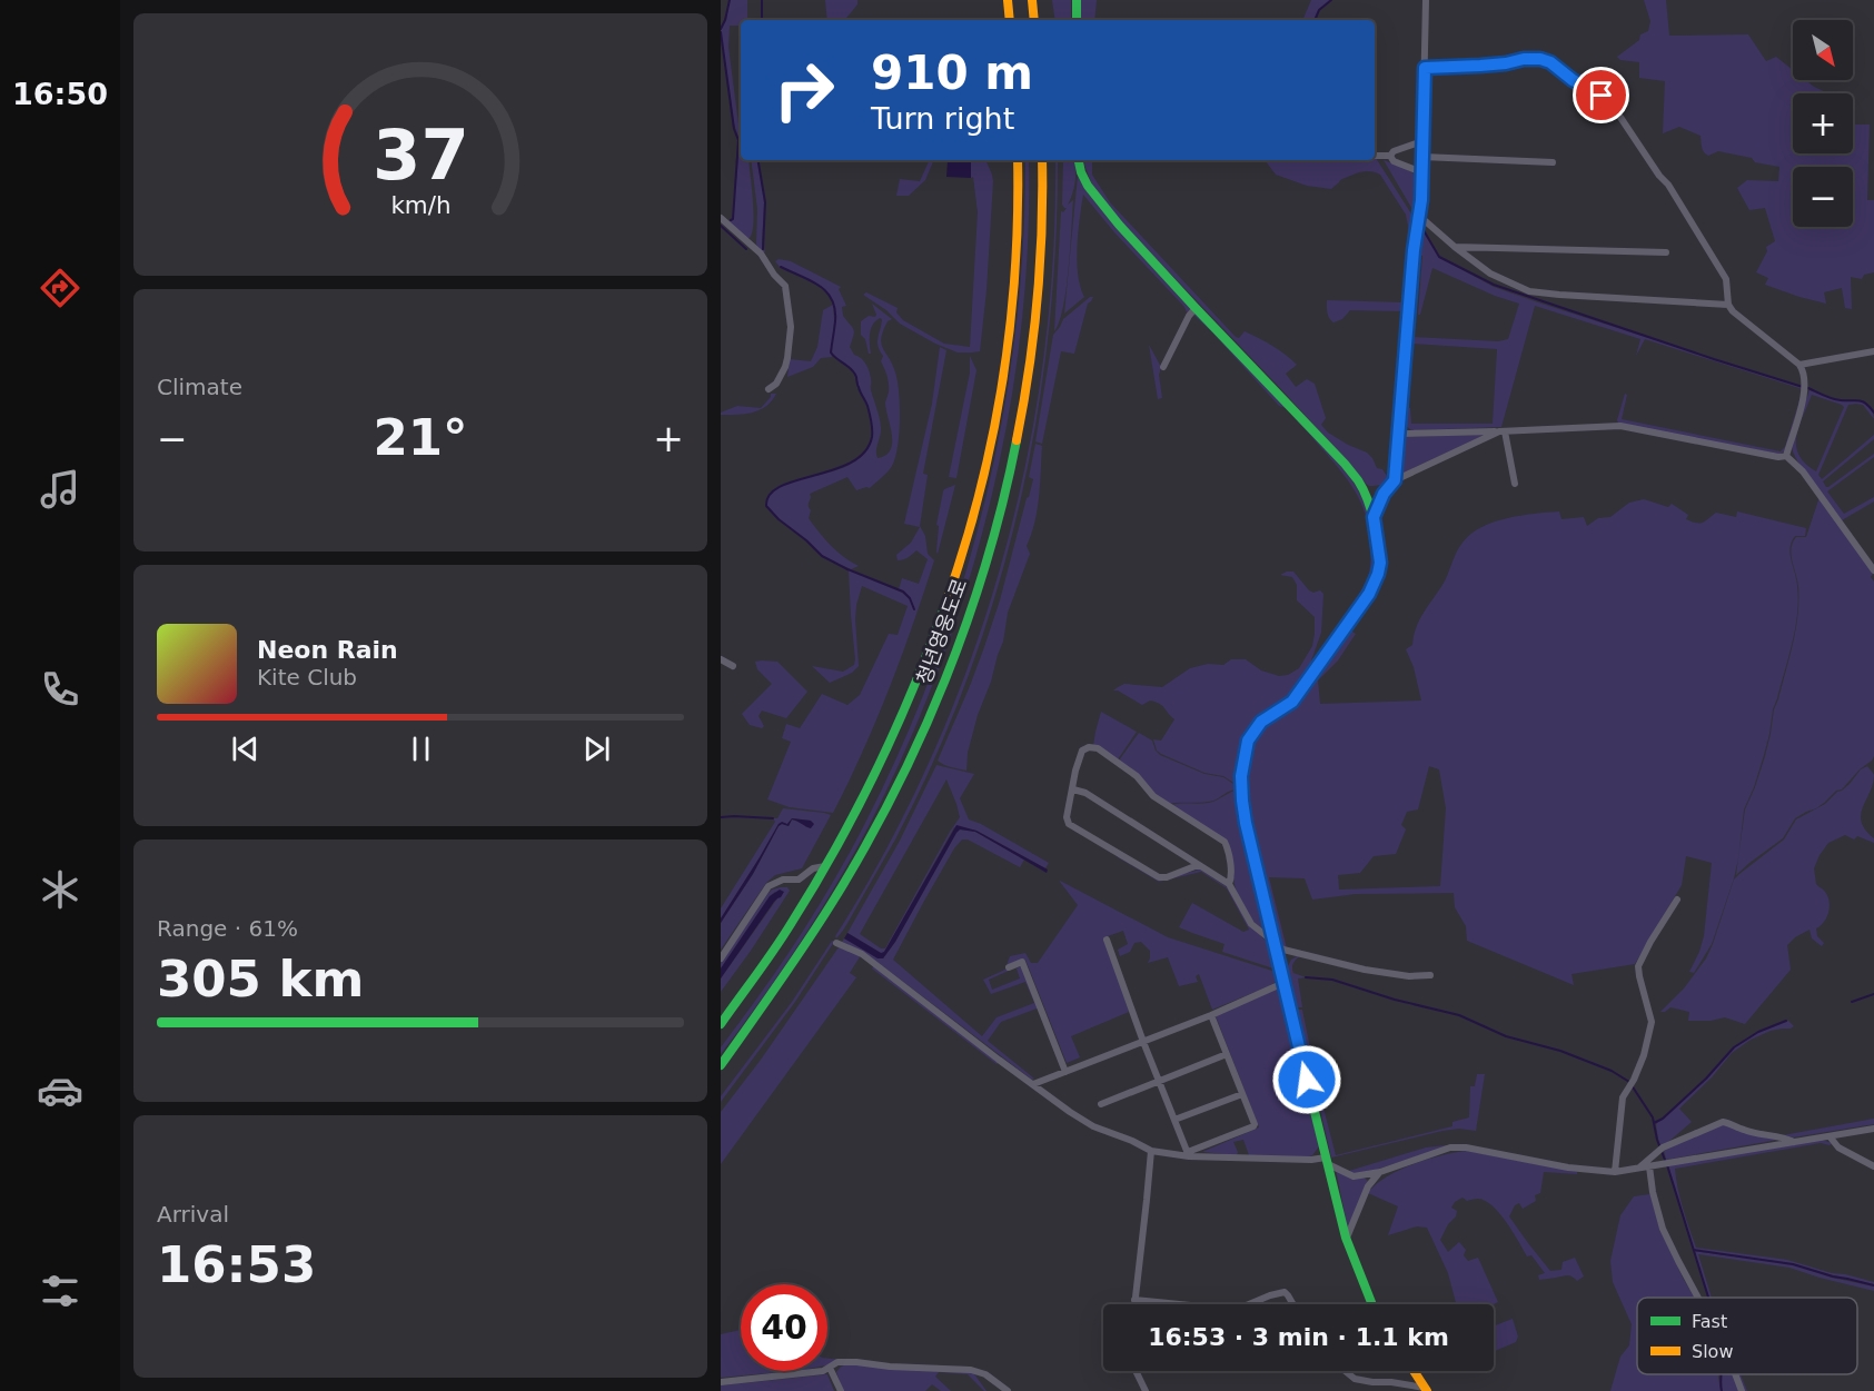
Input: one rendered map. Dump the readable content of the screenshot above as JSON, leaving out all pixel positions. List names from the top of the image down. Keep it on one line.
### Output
{"streets":{"main road":["청년영웅도로"]},"legend":["Fast","Slow"],"north":"bottom right","page":{"tabs":"16:50","map_buttons":["+","−"],"turn":["910 m","Turn right"],"tile":["Climate",["Range · 61%","305 km"],["Arrival","16:53"]],"heat":["−","21°","+"],"song":["Neon Rain","Kite Club"],"limit":"40","trip":"16:53 · 3 min · 1.1 km","gauge":["37","km/h"]}}
